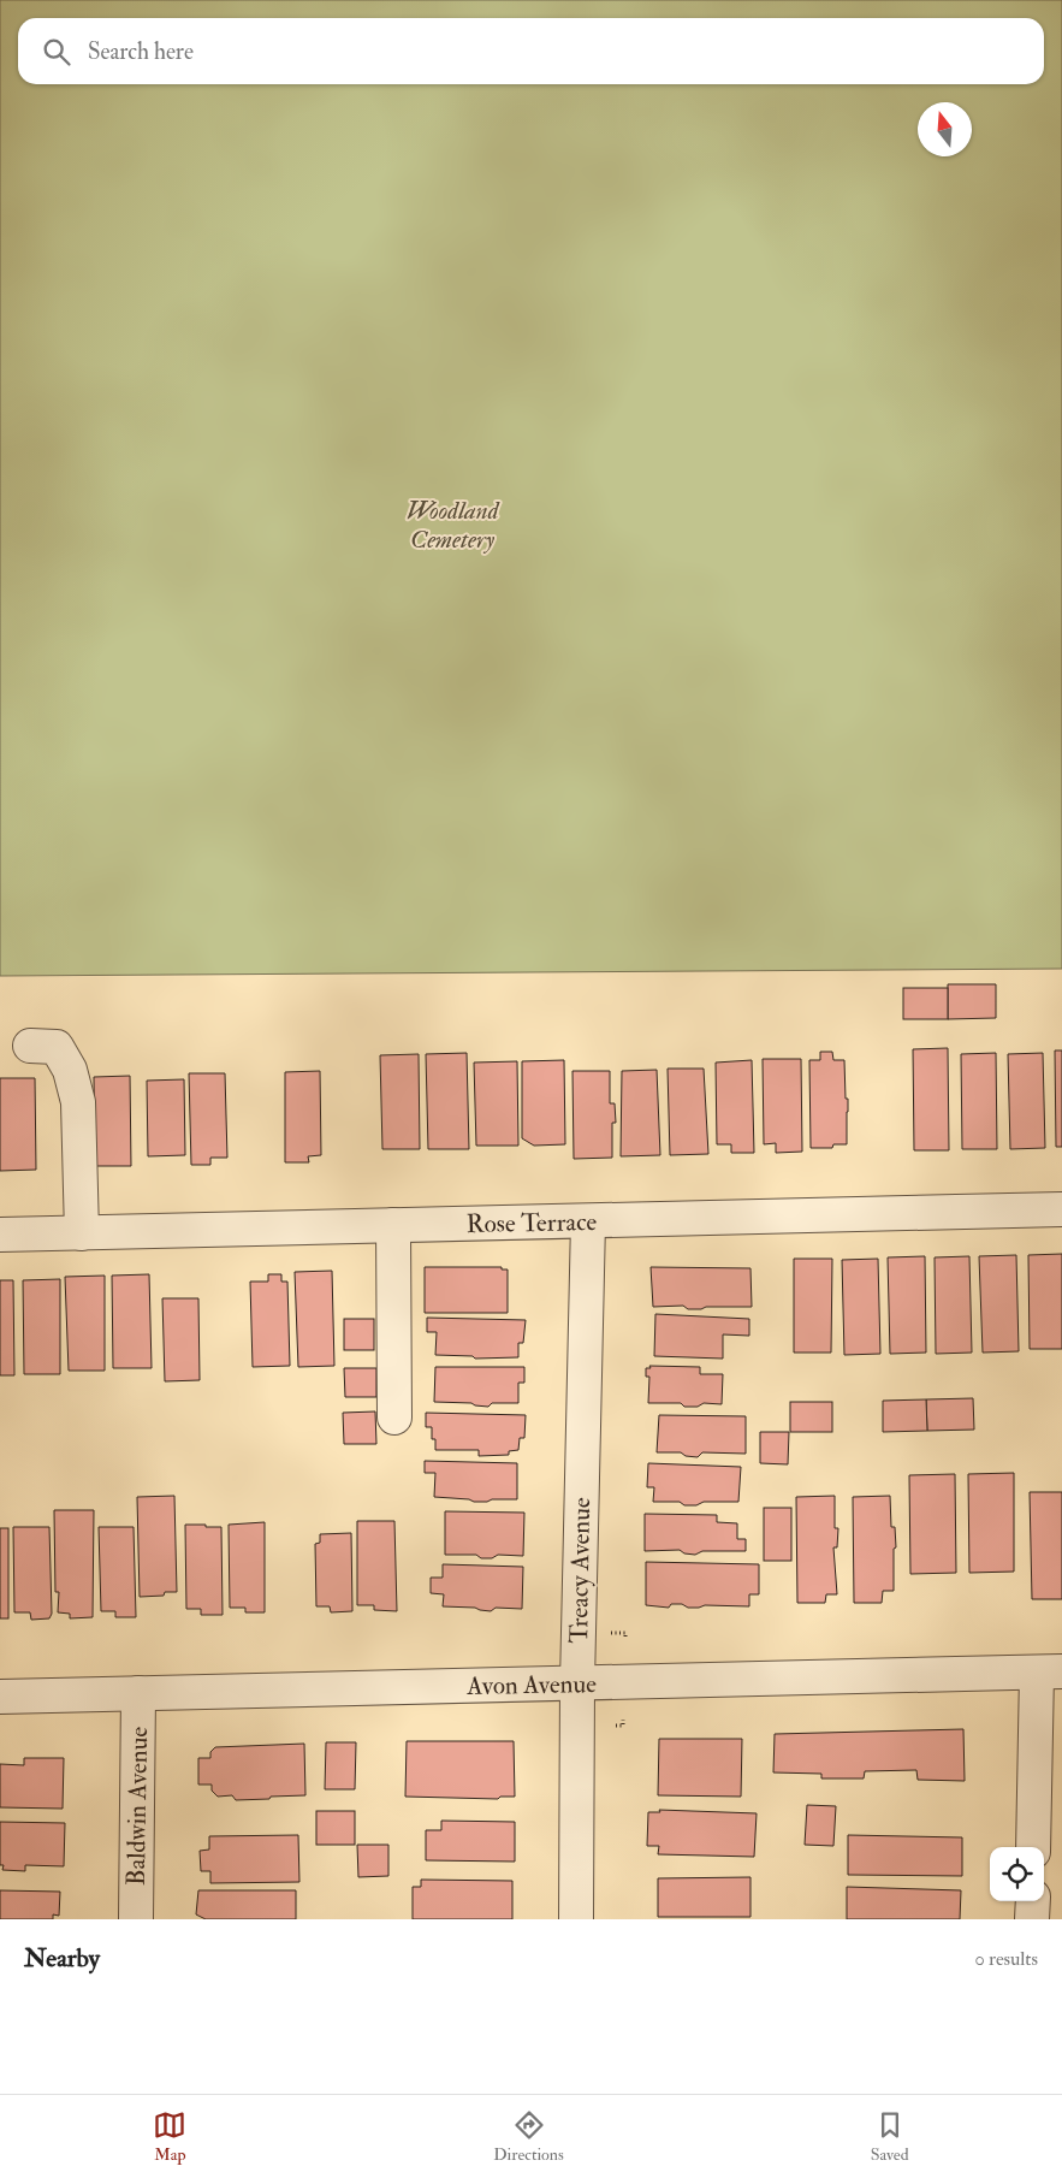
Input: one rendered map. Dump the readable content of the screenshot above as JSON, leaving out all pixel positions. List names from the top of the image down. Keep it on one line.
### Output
{"streets":{"street":["Rose Terrace","Treacy Avenue","Avon Avenue","Baldwin Avenue"]},"crossings":[["Rose Terrace","Treacy Avenue"],["Treacy Avenue","Avon Avenue"],["Avon Avenue","Baldwin Avenue"]],"parks":["Woodland Cemetery"],"north":"top","page":{"search":"Search here","heading":["Nearby","0 results"],"nav":["Map","Directions","Saved"]}}
